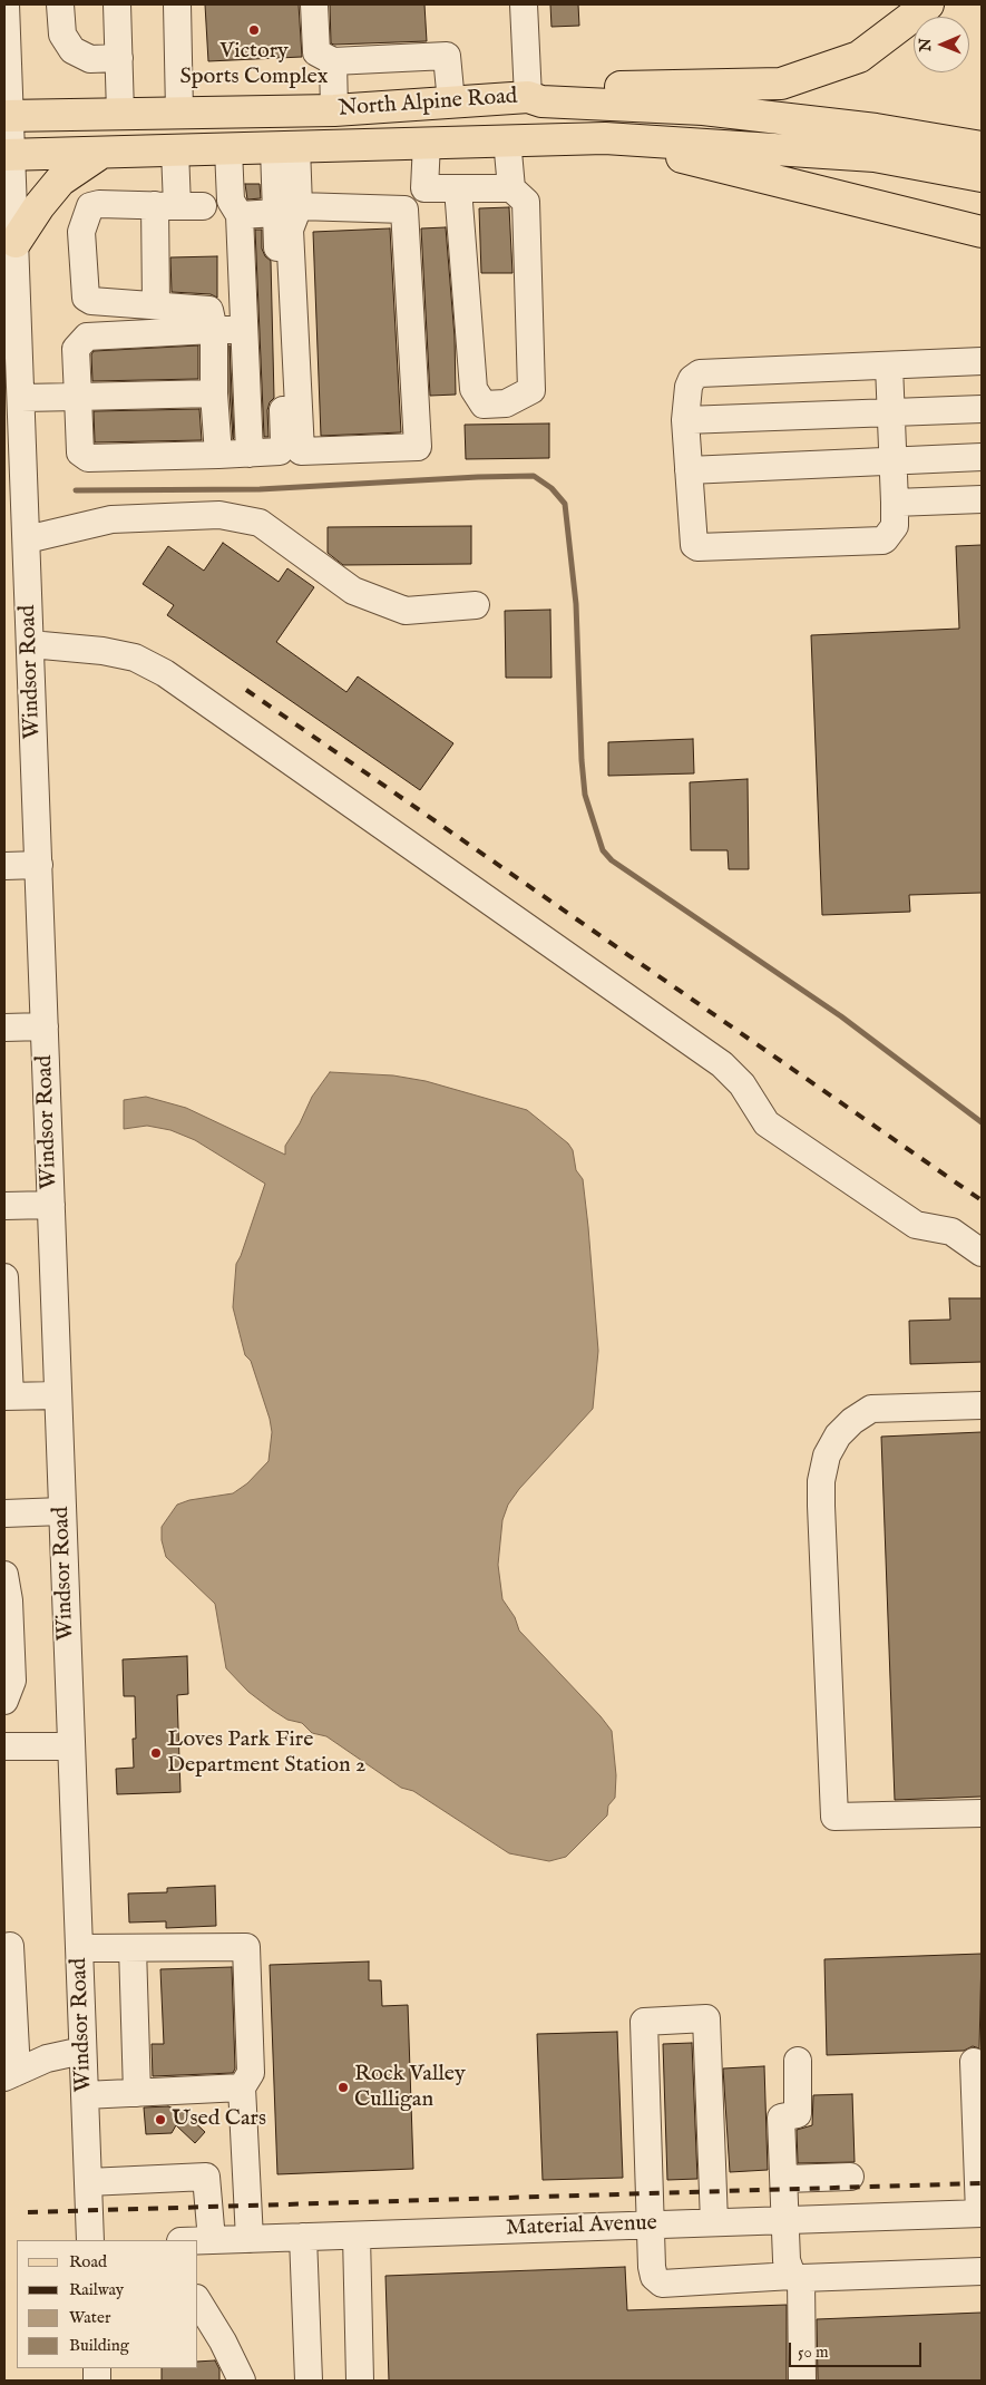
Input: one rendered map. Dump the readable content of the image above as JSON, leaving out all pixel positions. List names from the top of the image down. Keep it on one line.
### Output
{"streets":{"main road":["North Alpine Road"],"street":["Windsor Road","Material Avenue"]},"crossings":[["North Alpine Road","Windsor Road"]],"places":["Victory Sports Complex","Loves Park Fire Department Station 2","Rock Valley Culligan","Used Cars"],"legend":["Road","Railway","Water","Building"],"scale_bar":"50 m","north":"left"}
